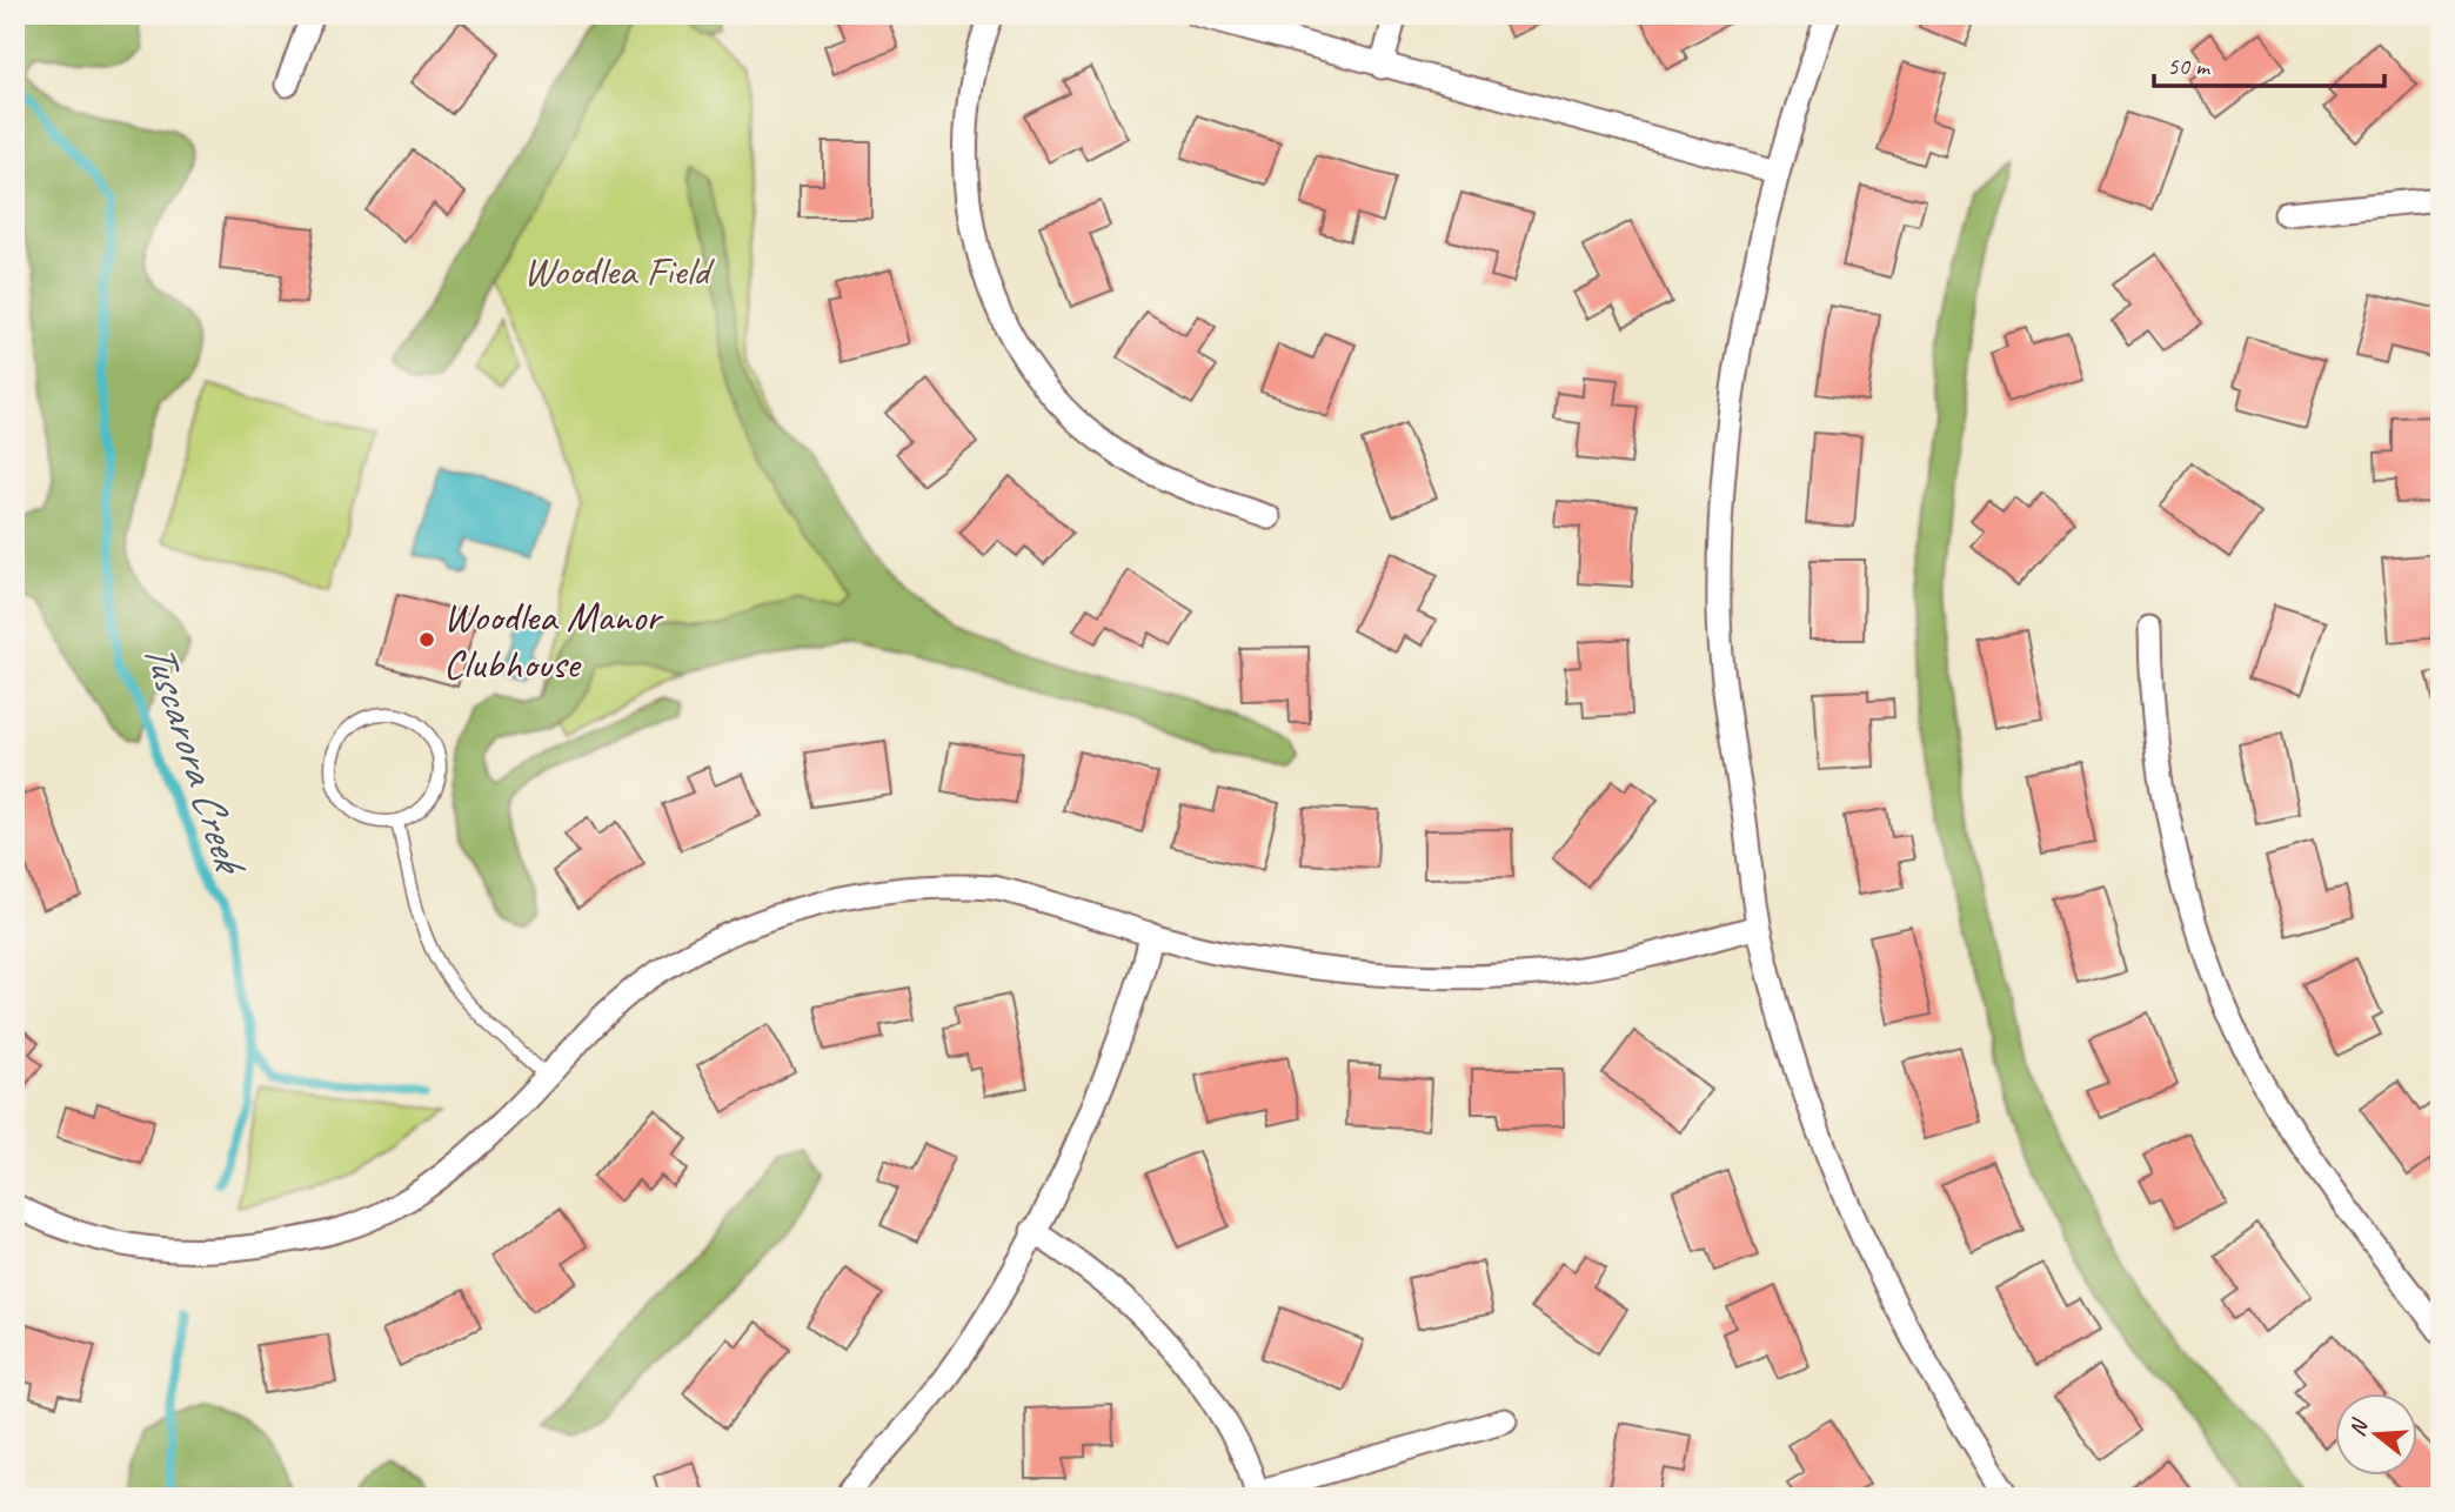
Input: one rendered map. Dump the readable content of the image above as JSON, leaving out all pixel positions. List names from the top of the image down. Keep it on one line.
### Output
{"water":["Tuscarora Creek"],"parks":["Woodlea Field"],"places":["Woodlea Manor Clubhouse"],"scale_bar":"50 m","north":"left"}
